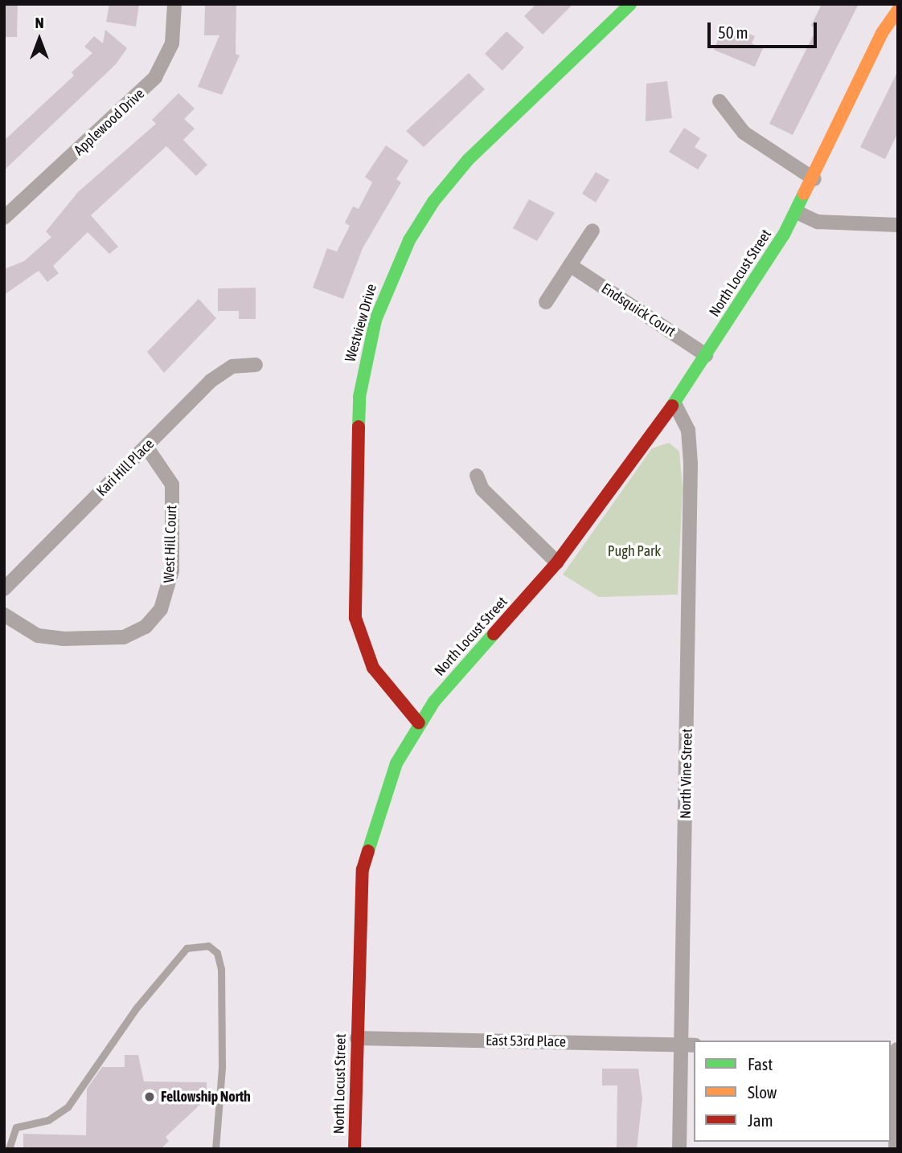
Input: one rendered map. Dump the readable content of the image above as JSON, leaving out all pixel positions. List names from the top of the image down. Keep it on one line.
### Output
{"streets":{"street":["Applewood Drive","North Locust Street","Endsquick Court","Westview Drive","Kari Hill Place","West Hill Court","North Vine Street","East 53rd Place"]},"crossings":[["North Locust Street","Endsquick Court"],["North Locust Street","Westview Drive"],["North Locust Street","North Vine Street"],["North Locust Street","East 53rd Place"],["Kari Hill Place","West Hill Court"],["North Vine Street","East 53rd Place"]],"parks":["Pugh Park"],"places":["Fellowship North"],"legend":["Fast","Slow","Jam"],"scale_bar":"50 m","north":"top"}
